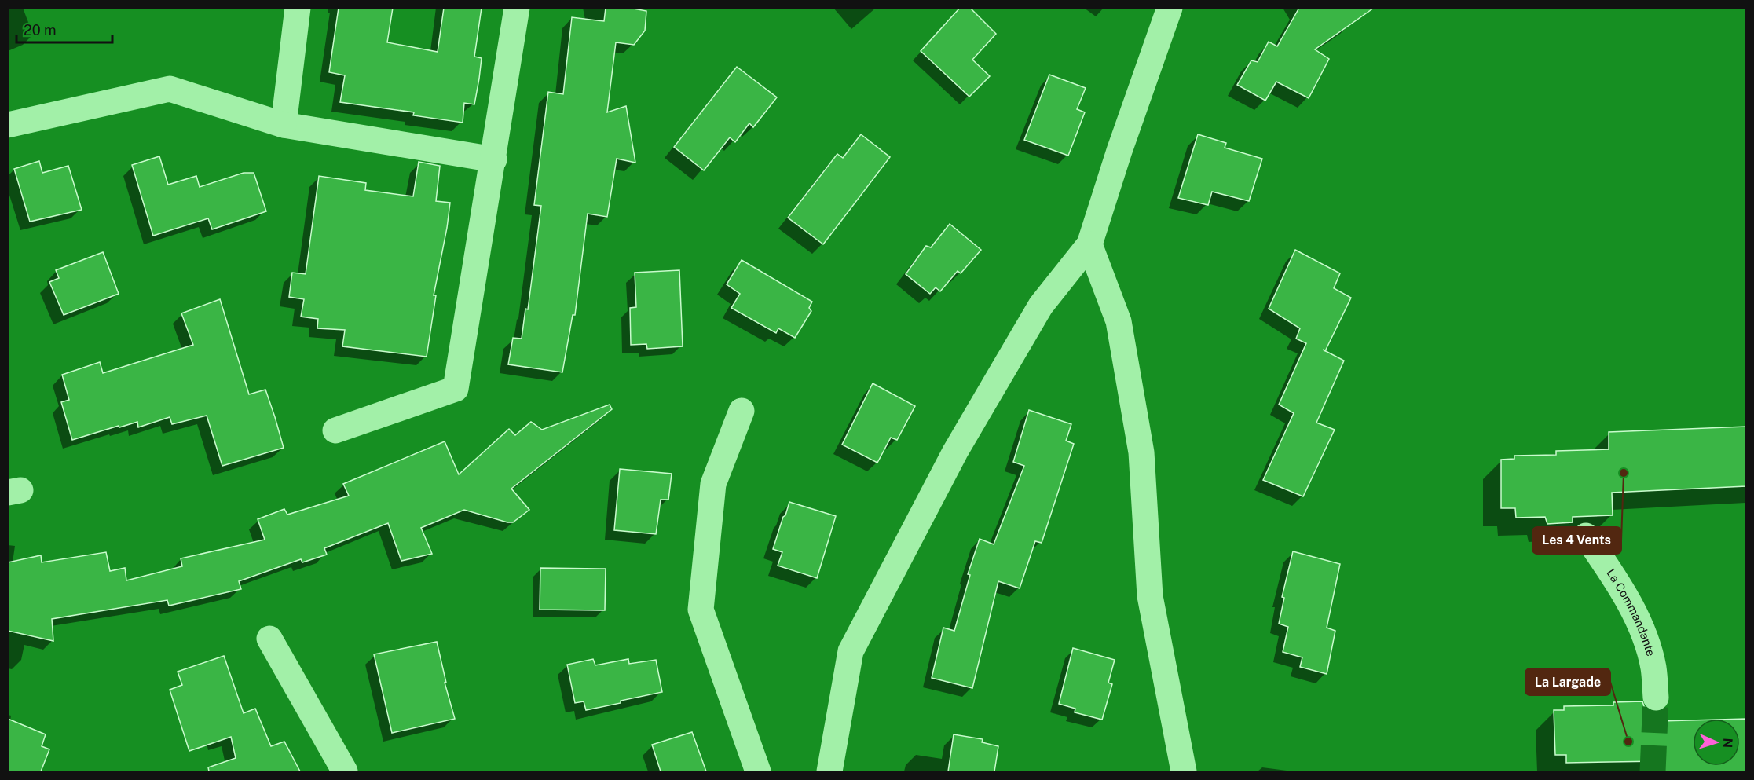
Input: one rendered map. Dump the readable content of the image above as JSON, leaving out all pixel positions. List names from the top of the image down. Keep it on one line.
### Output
{"streets":{"street":["La Commandante"]},"places":["Les 4 Vents","La Largade"],"scale_bar":"20 m","north":"right"}
